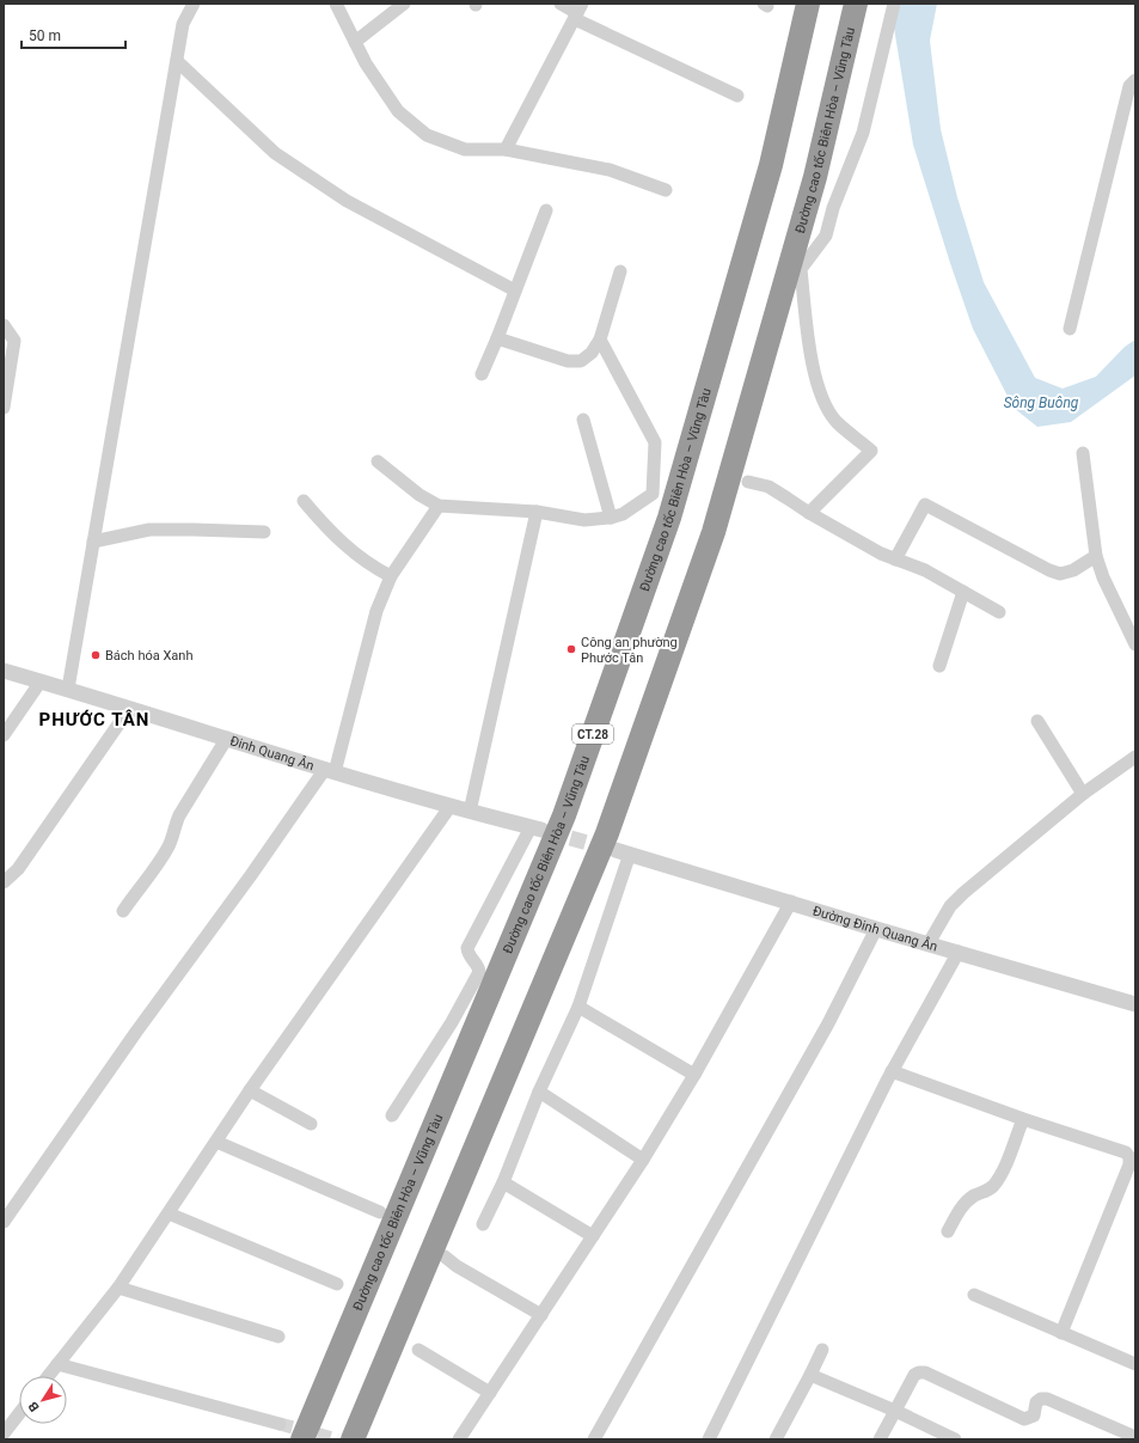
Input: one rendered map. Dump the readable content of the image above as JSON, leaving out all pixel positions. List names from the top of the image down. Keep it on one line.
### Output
{"streets":{"highway":["Đường cao tốc Biên Hòa – Vũng Tàu","CT.28"],"street":["Đinh Quang Ân","Đường Đinh Quang Ân"]},"districts":["PHƯỚC TÂN"],"water":["Sông Buông"],"places":["Công an phường Phước Tân","Bách hóa Xanh"],"scale_bar":"50 m","north":"bottom left"}
